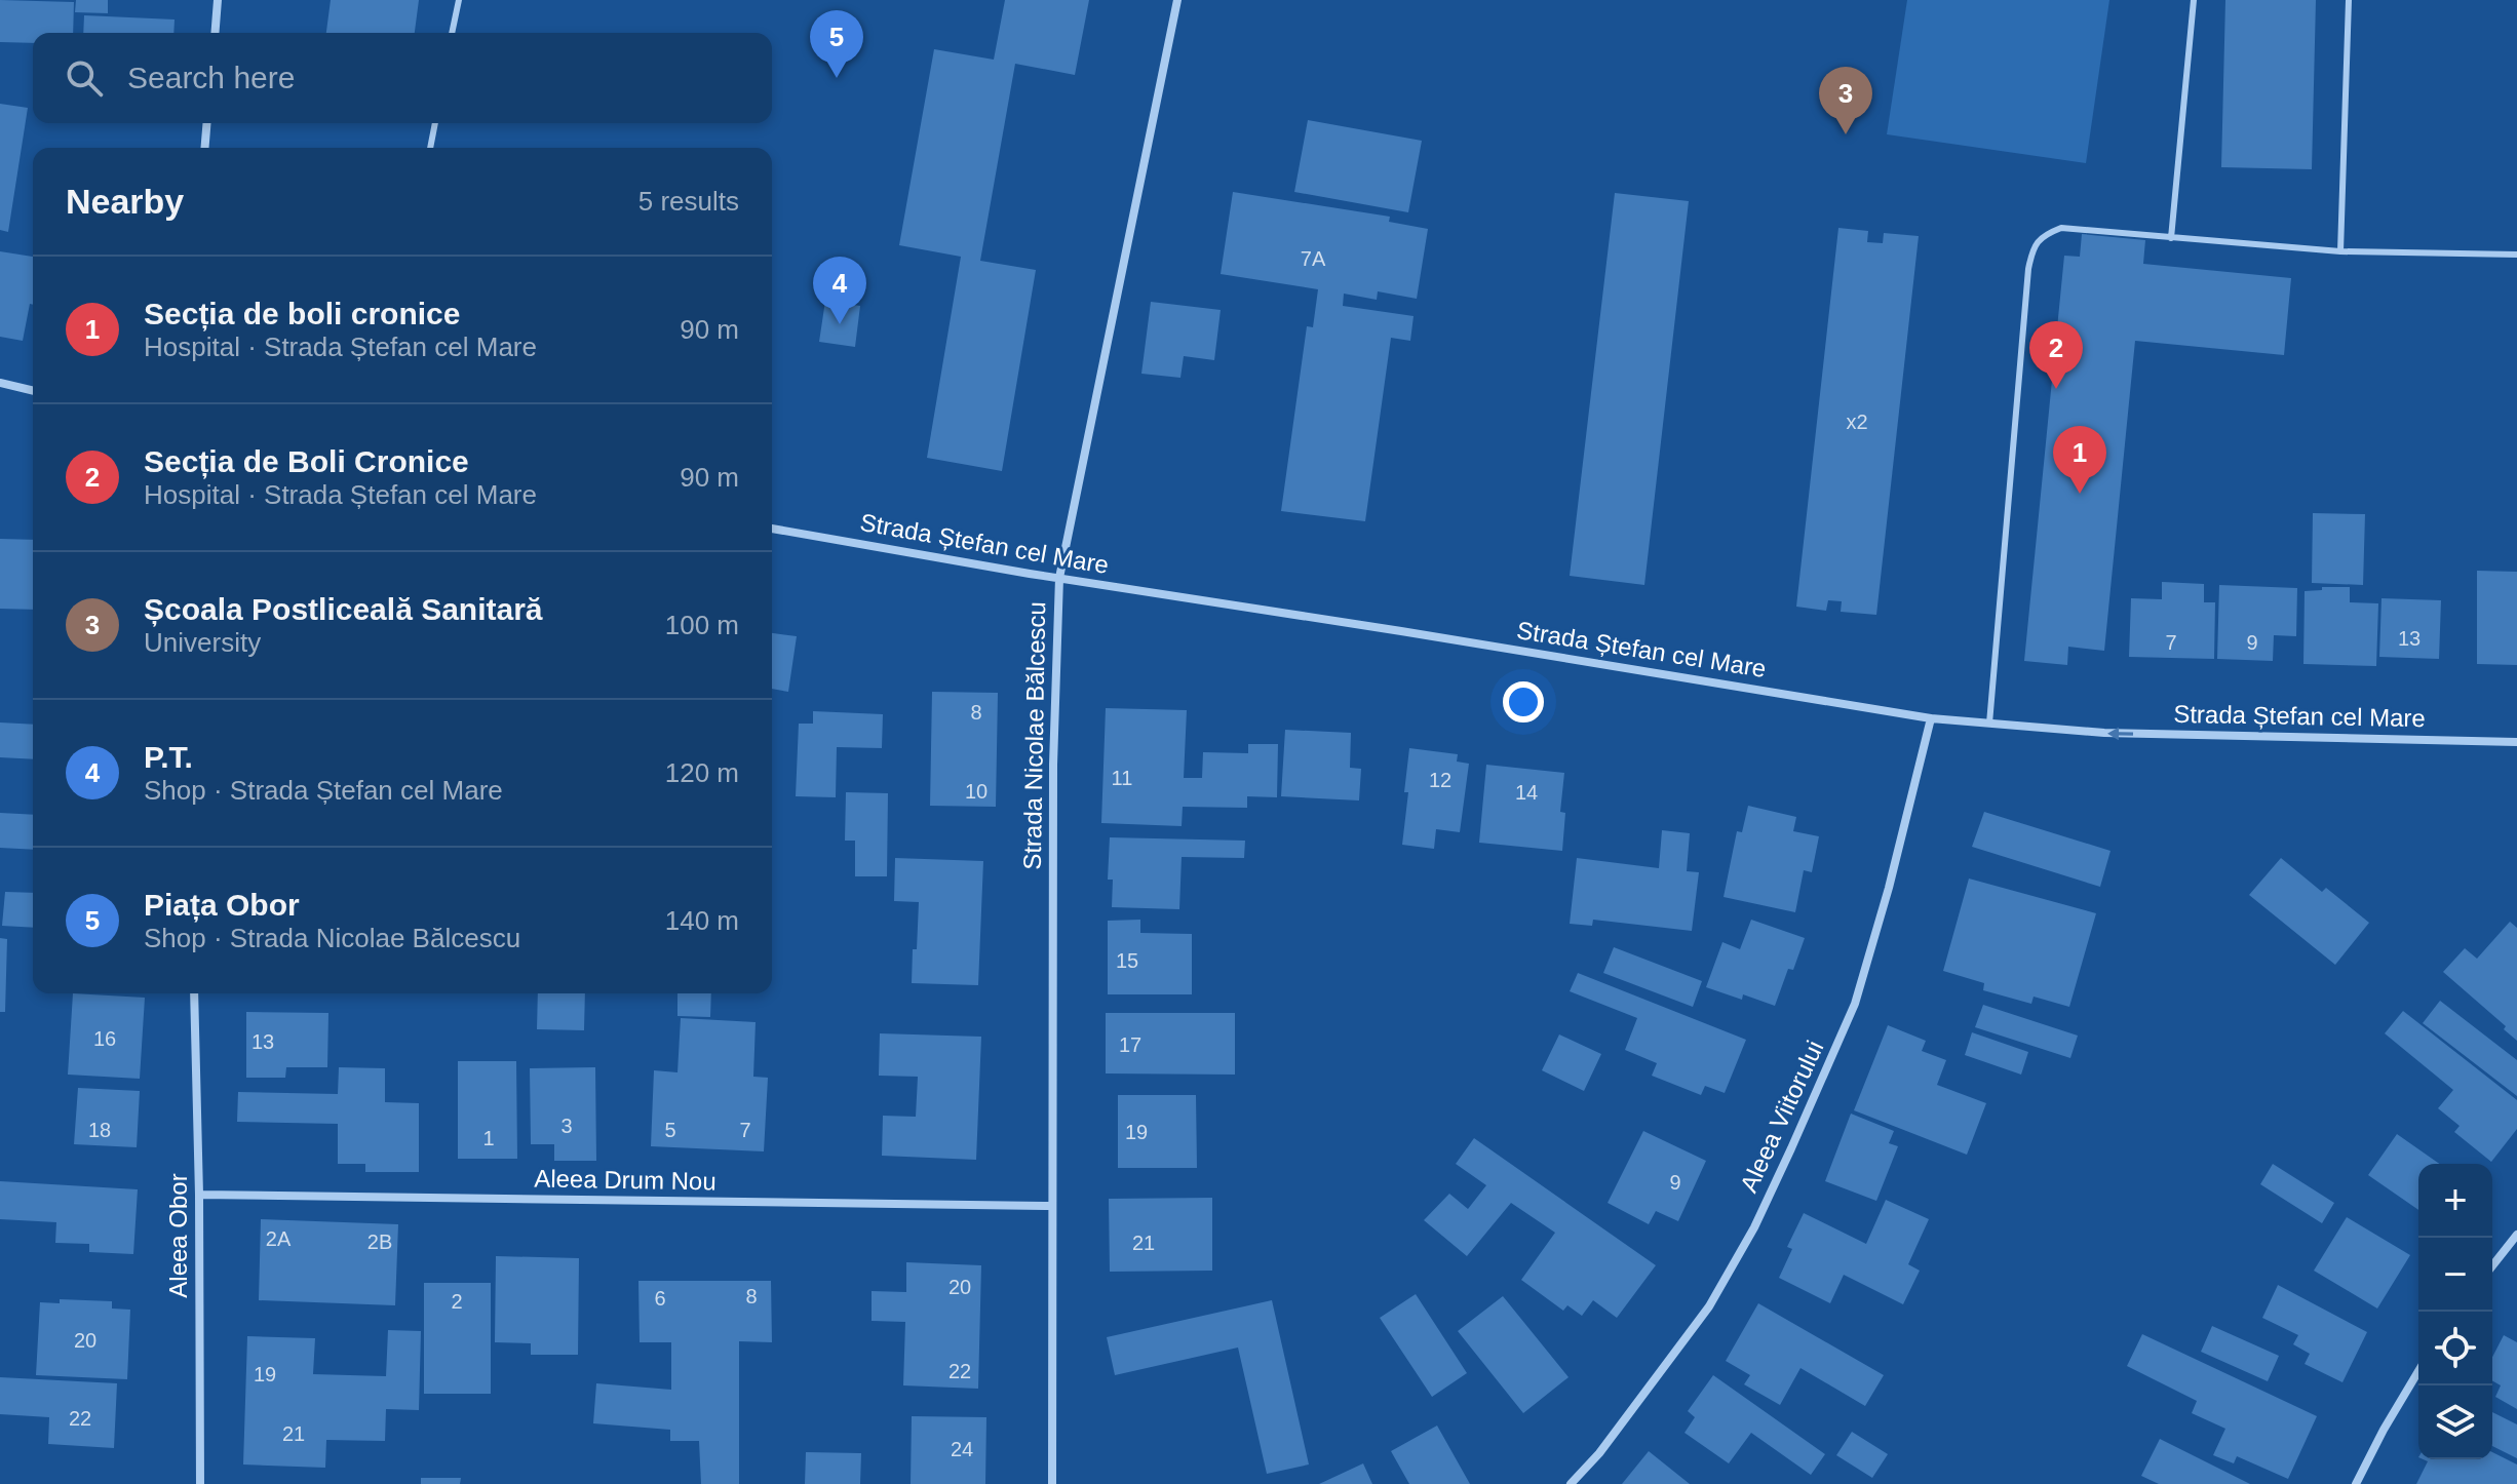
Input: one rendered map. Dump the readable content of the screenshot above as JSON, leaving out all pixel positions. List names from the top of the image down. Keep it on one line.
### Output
{"streets":{"street":["Strada Ștefan cel Mare","Strada Nicolae Bălcescu","Aleea Viitorului","Aleea Drum Nou","Aleea Obor"]},"crossings":[["Strada Ștefan cel Mare","Strada Nicolae Bălcescu"],["Strada Ștefan cel Mare","Aleea Viitorului"],["Strada Nicolae Bălcescu","Aleea Drum Nou"],["Aleea Drum Nou","Aleea Obor"]],"house_numbers":["7A","x2","13","7","9","8","11","12","10","14","15","16","13","17","3","18","5","7","19","1","9","2A","2B","21","20","8","6","2","20","22","19","22","21","24"],"page":{"pins":["5","3","4","2","1"],"search":"Search here","heading":["Nearby","5 results"],"list":[{"mark":"1","name":"Secția de boli cronice","note":"Hospital · Strada Ștefan cel Mare","value":"90 m"},{"mark":"2","name":"Secția de Boli Cronice","note":"Hospital · Strada Ștefan cel Mare","value":"90 m"},{"mark":"3","name":"Școala Postliceală Sanitară","note":"University","value":"100 m"},{"mark":"4","name":"P.T.","note":"Shop · Strada Ștefan cel Mare","value":"120 m"},{"mark":"5","name":"Piața Obor","note":"Shop · Strada Nicolae Bălcescu","value":"140 m"}],"map_buttons":["+","−"]}}
